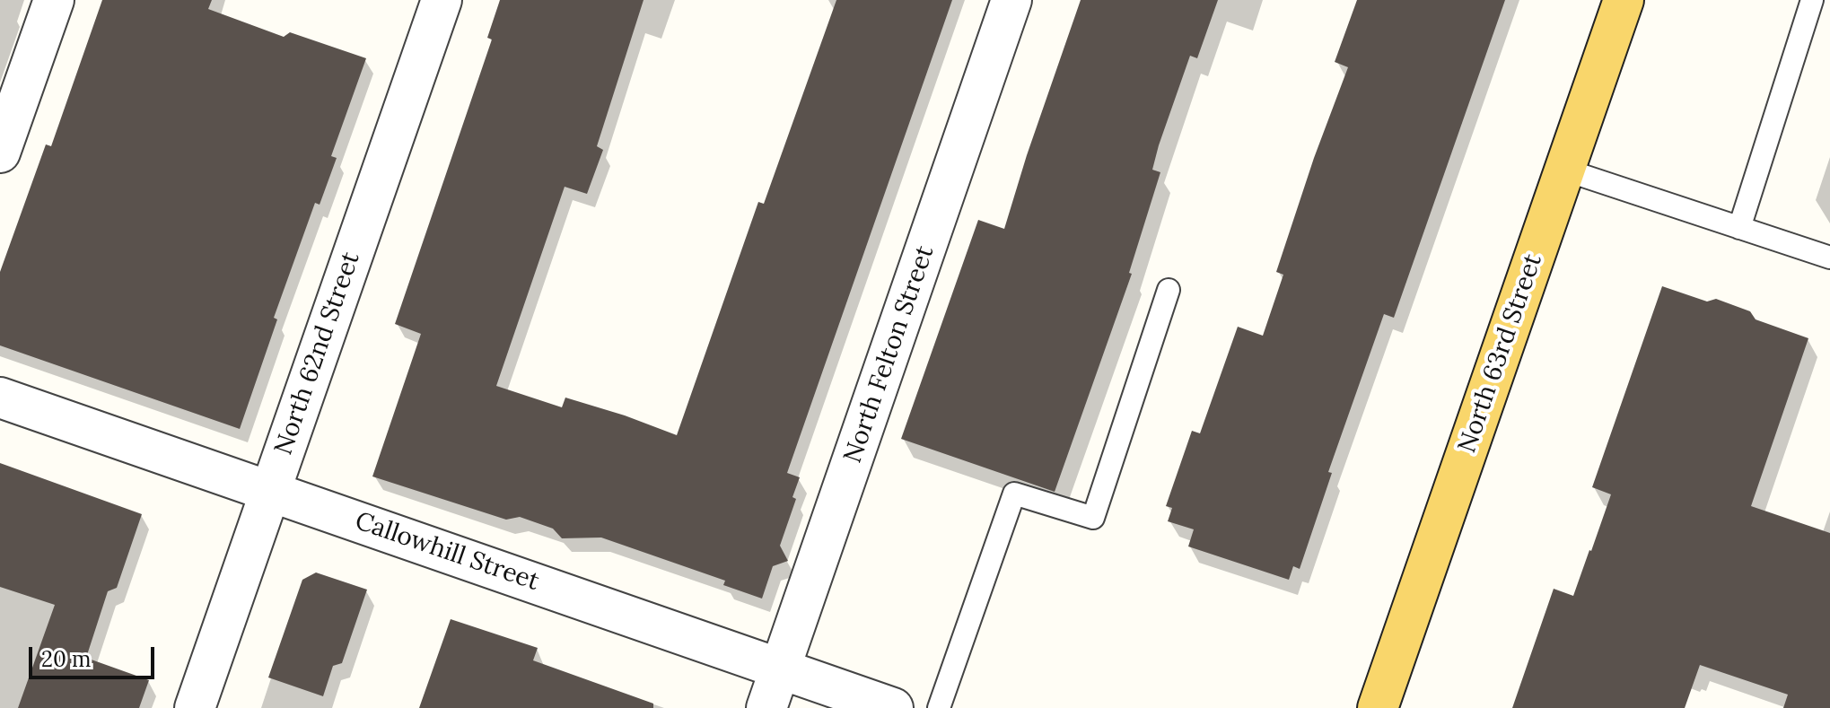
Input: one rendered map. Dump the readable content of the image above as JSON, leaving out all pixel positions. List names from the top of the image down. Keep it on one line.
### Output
{"streets":{"main road":["North 63rd Street"],"street":["North 62nd Street","North Felton Street","Callowhill Street"]},"crossings":[["North 62nd Street","Callowhill Street"],["North Felton Street","Callowhill Street"]],"scale_bar":"20 m"}
